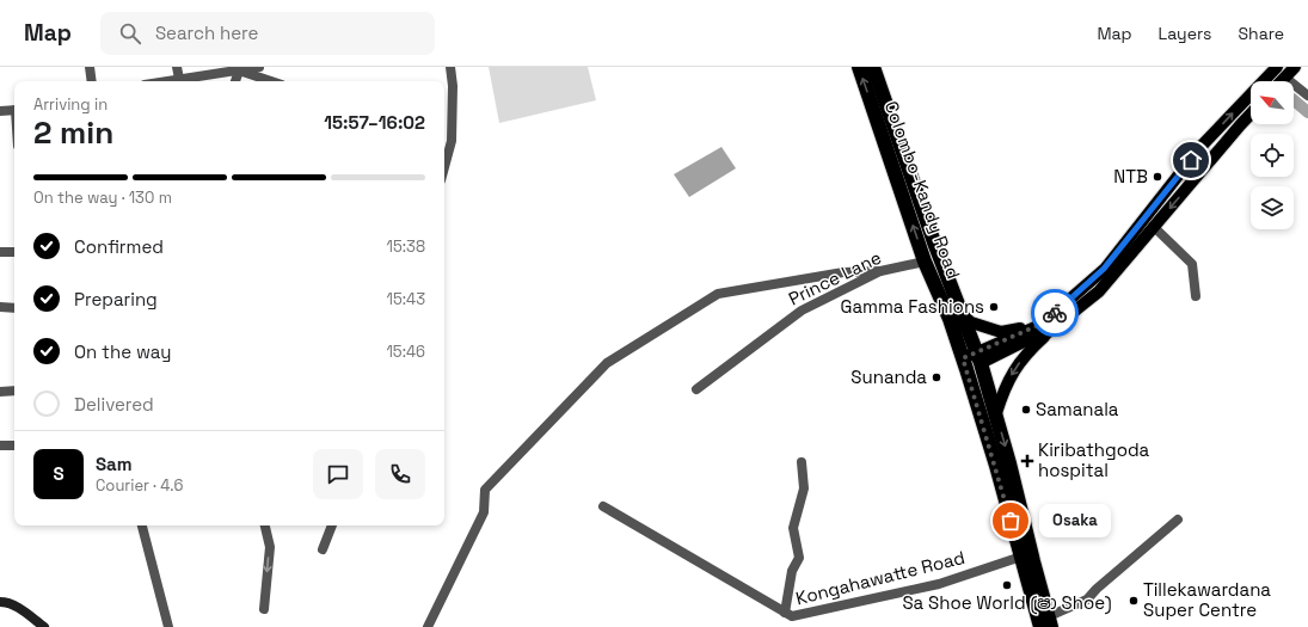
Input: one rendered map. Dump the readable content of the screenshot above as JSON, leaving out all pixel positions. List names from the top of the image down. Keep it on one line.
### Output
{"streets":{"highway":["Colombo-Kandy Road"],"street":["Prince Lane","Kongahawatte Road"]},"crossings":[["Colombo-Kandy Road","Prince Lane"],["Colombo-Kandy Road","Kongahawatte Road"]],"places":{"other":["NTB","Gamma Fashions","Sunanda","Samanala","Osaka","Sa Shoe World (ෂා Shoe)","Tillekawardana Super Centre"],"health":["Kiribathgoda hospital"]},"north":"top left","page":{"header":"Map","search":"Search here","nav":["Map","Layers","Share"],"heading":["2 min","Arriving in","15:57–16:02"],"panel":["Sam","Courier · 4.6"],"bar":"On the way · 130 m","list":[["Confirmed","15:38"],["Preparing","15:43"],["On the way","15:46"],"Delivered"],"round":"S","bubble":"Osaka"}}
